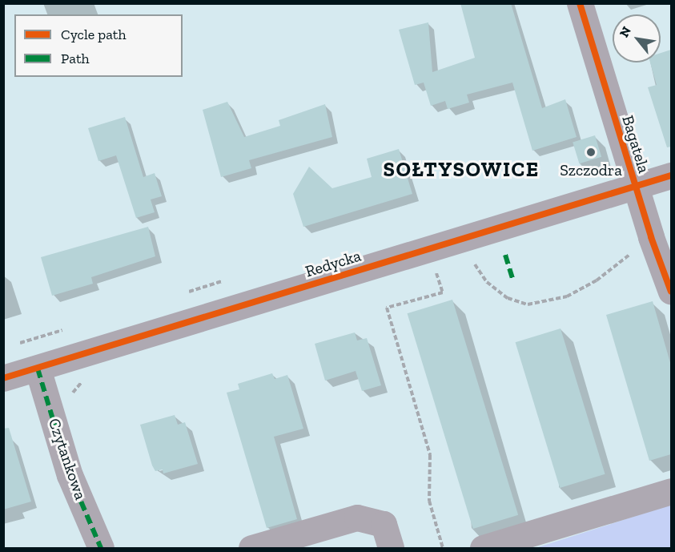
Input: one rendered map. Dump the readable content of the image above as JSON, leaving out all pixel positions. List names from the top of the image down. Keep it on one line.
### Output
{"streets":{"street":["Bagatela","Redycka","Czytankowa"]},"crossings":[["Bagatela","Redycka"],["Redycka","Czytankowa"]],"districts":["SOŁTYSOWICE"],"places":["Szczodra"],"legend":["Cycle path","Path"],"north":"top left"}
